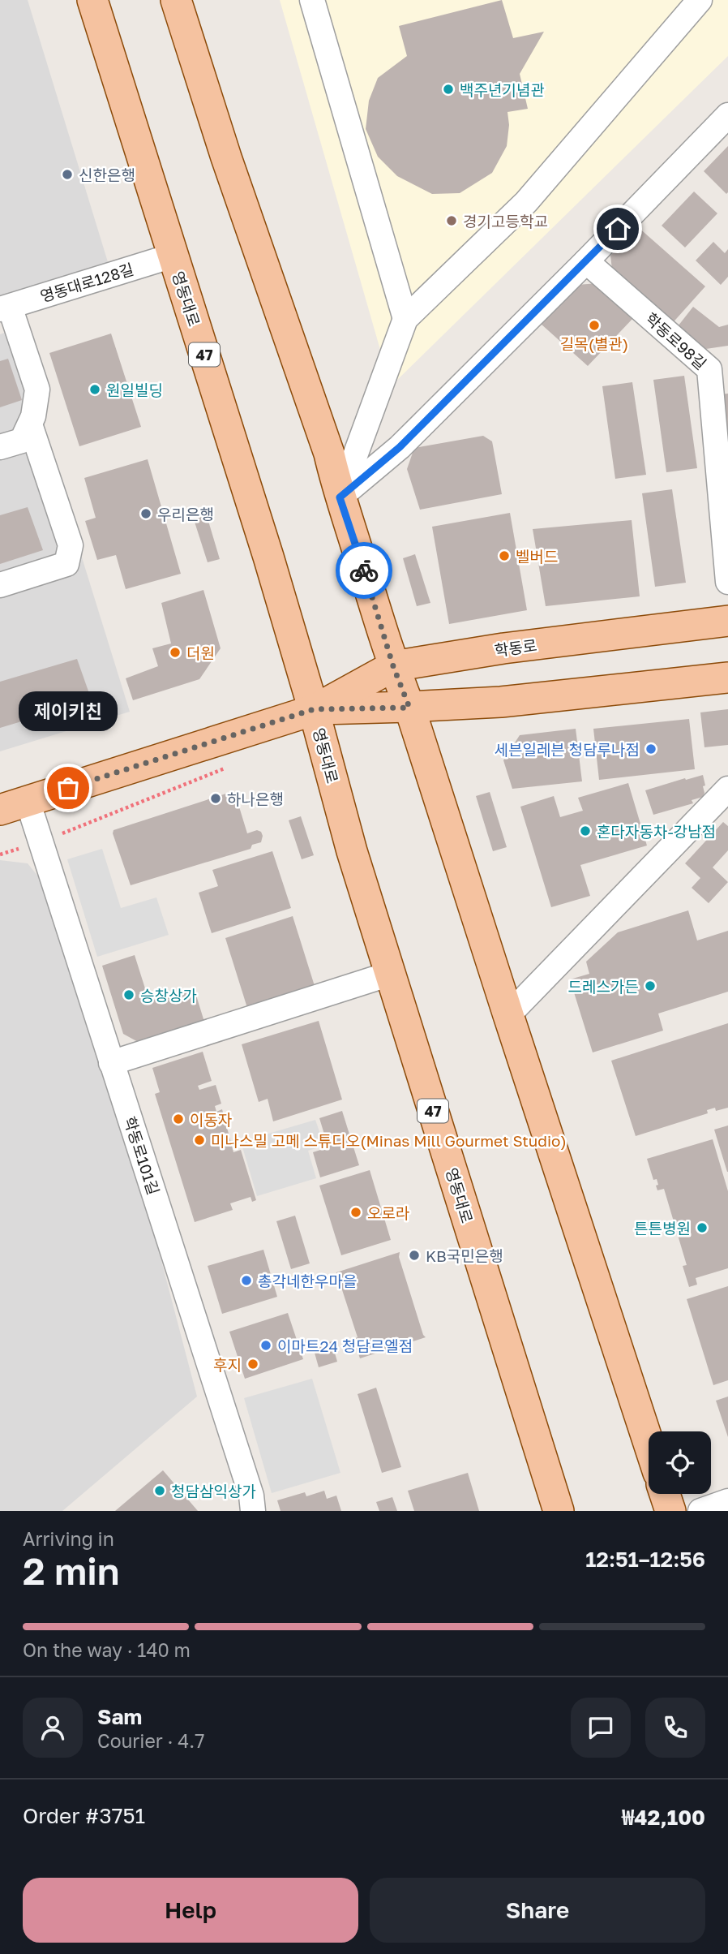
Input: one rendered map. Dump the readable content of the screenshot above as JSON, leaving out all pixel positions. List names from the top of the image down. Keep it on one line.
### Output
{"streets":{"main road":["영동대로","47","학동로"],"street":["영동대로128길","학동로98길","학동로101길"]},"crossings":[["영동대로128길","영동대로"],["영동대로","학동로"],["학동로","학동로101길"]],"places":["백주년기념관","신한은행","경기고등학교","길목(별관)","원일빌딩","우리은행","벨버드","더원","세븐일레븐 청담루나점","제이키친","하나은행","혼다자동차-강남점","드레스가든","승창상가","이동자","미나스밀 고메 스튜디오(Minas Mill Gourmet Studio)","오로라","튼튼병원","KB국민은행","총각네한우마을","이마트24 청담르엘점","후지","청담삼익상가"],"page":{"bubble":"제이키친","heading":["2 min","Arriving in","12:51–12:56"],"panel":["Sam","Courier · 4.7","Order #3751","₩42,100"],"bar":"On the way · 140 m","buttons":["Help","Share"]}}
